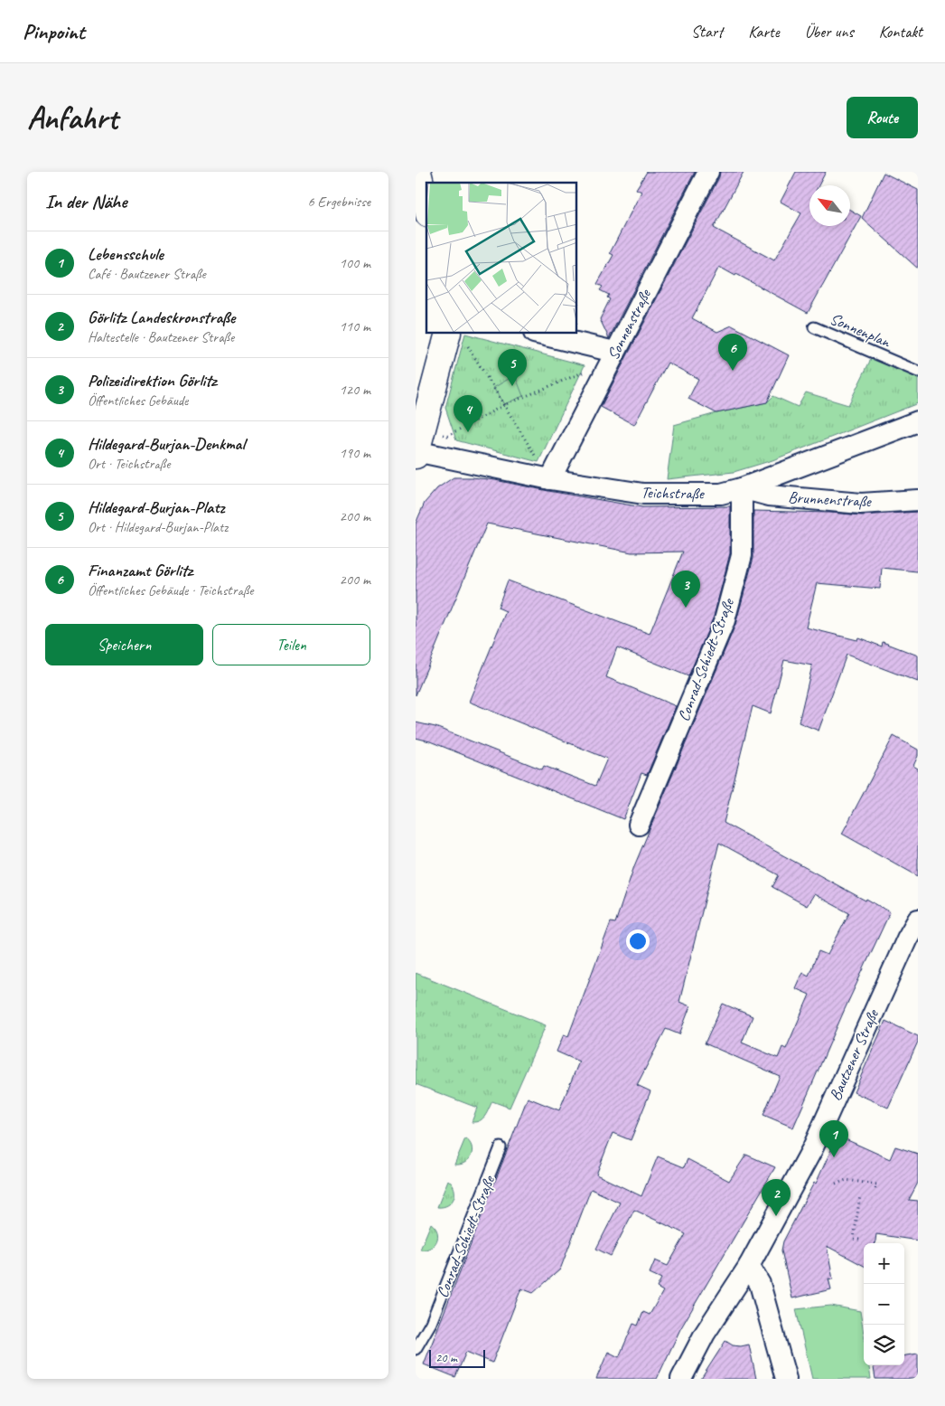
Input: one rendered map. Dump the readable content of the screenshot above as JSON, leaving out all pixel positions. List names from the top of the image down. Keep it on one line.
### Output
{"streets":{"street":["Sonnenstraße","Teichstraße","Brunnenstraße","Conrad-Schiedt-Straße","Bautzener Straße"],"lane":["Sonnenplan"]},"crossings":[["Sonnenstraße","Teichstraße"],["Teichstraße","Brunnenstraße"],["Teichstraße","Conrad-Schiedt-Straße"],["Brunnenstraße","Conrad-Schiedt-Straße"]],"scale_bar":"20 m","north":"top left","page":{"header":"Pinpoint","nav":["Start","Karte","Über uns","Kontakt"],"buttons":["Route",["Speichern","Teilen"]],"title":"Anfahrt","heading":["In der Nähe","6 Ergebnisse"],"list":[{"mark":"1","name":"Lebensschule","note":"Café · Bautzener Straße","value":"100 m"},{"mark":"2","name":"Görlitz Landeskronstraße","note":"Haltestelle · Bautzener Straße","value":"110 m"},{"mark":"3","name":"Polizeidirektion Görlitz","note":"Öffentliches Gebäude","value":"120 m"},{"mark":"4","name":"Hildegard-Burjan-Denkmal","note":"Ort · Teichstraße","value":"190 m"},{"mark":"5","name":"Hildegard-Burjan-Platz","note":"Ort · Hildegard-Burjan-Platz","value":"200 m"},{"mark":"6","name":"Finanzamt Görlitz","note":"Öffentliches Gebäude · Teichstraße","value":"200 m"}],"pins":["6","5","4","3","1","2"],"map_buttons":["+","−"],"scale":"20 m"}}
